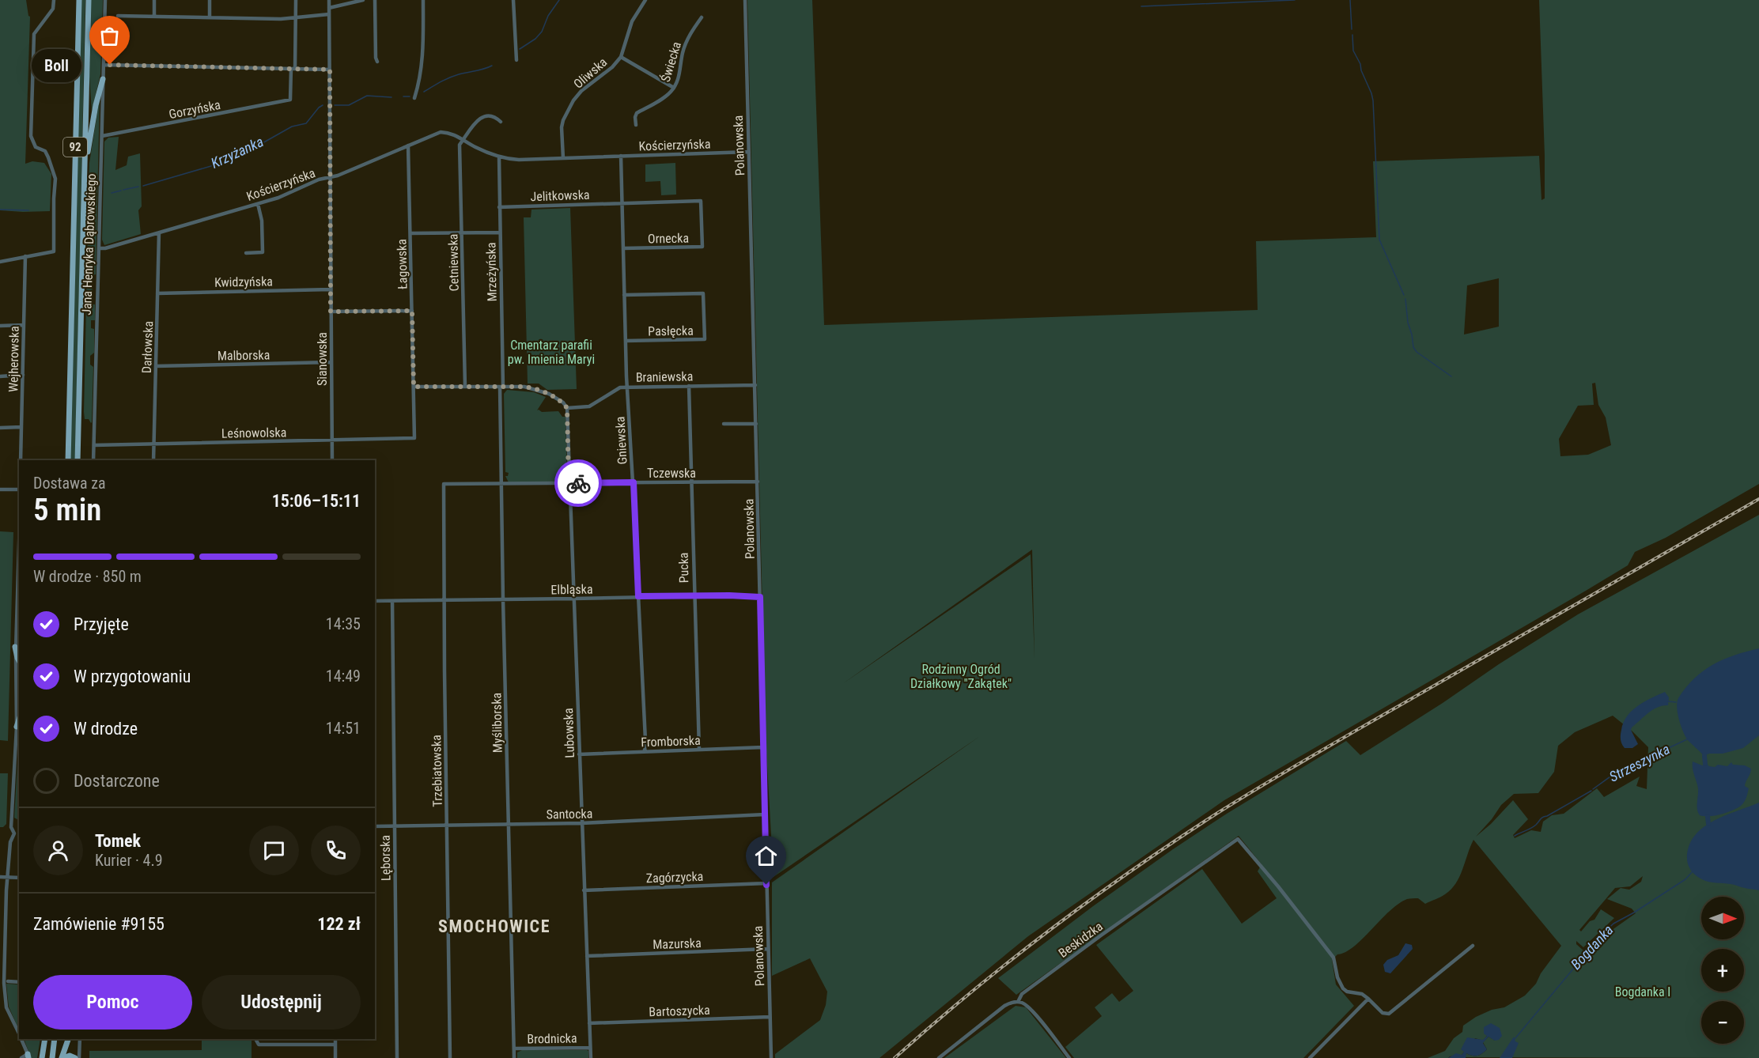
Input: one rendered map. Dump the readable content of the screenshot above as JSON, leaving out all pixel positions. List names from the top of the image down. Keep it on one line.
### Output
{"streets":{"main road":["92","Jana Henryka Dąbrowskiego"],"street":["Świecka","Oliwska","Gorzyńska","Kościerzyńska","Polanowska","Jelitkowska","Ornecka","Cetniewska","Łagowska","Mrzeżyńska","Kwidzyńska","Pasłęcka","Darłowska","Malborska","Wejherowska","Sianowska","Braniewska","Leśnowolska","Gniewska","Tczewska","Pucka","Elbląska","Myśliborska","Lubowska","Fromborska","Trzebiatowska","Santocka","Lęborska","Zagórzycka","Beskidzka","Mazurska","Bartoszycka","Brodnicka"]},"crossings":[["Świecka","Oliwska"],["Oliwska","Kościerzyńska"],["Gorzyńska","Jana Henryka Dąbrowskiego"],["Kościerzyńska","Polanowska"],["Kościerzyńska","Jana Henryka Dąbrowskiego"],["Kościerzyńska","Cetniewska"],["Kościerzyńska","Łagowska"],["Kościerzyńska","Mrzeżyńska"],["Kościerzyńska","Darłowska"],["Kościerzyńska","Sianowska"],["Kościerzyńska","Gniewska"],["Polanowska","Braniewska"],["Polanowska","Tczewska"],["Polanowska","Elbląska"],["Polanowska","Fromborska"],["Polanowska","Santocka"],["Polanowska","Zagórzycka"],["Polanowska","Mazurska"],["Polanowska","Bartoszycka"],["Jelitkowska","Ornecka"],["Jelitkowska","Mrzeżyńska"],["Jelitkowska","Gniewska"],["Ornecka","Gniewska"],["Jana Henryka Dąbrowskiego","Leśnowolska"],["Łagowska","Leśnowolska"],["Mrzeżyńska","Myśliborska"],["Kwidzyńska","Darłowska"],["Kwidzyńska","Sianowska"],["Pasłęcka","Gniewska"],["Darłowska","Malborska"],["Darłowska","Leśnowolska"],["Malborska","Sianowska"],["Sianowska","Leśnowolska"],["Braniewska","Gniewska"],["Braniewska","Pucka"],["Braniewska","Lubowska"],["Gniewska","Tczewska"],["Gniewska","Elbląska"],["Gniewska","Fromborska"],["Tczewska","Pucka"],["Tczewska","Myśliborska"],["Tczewska","Lubowska"],["Tczewska","Trzebiatowska"],["Pucka","Elbląska"],["Pucka","Fromborska"],["Elbląska","Myśliborska"],["Elbląska","Lubowska"],["Elbląska","Trzebiatowska"],["Elbląska","Lęborska"],["Myśliborska","Santocka"],["Myśliborska","Brodnicka"],["Lubowska","Fromborska"],["Lubowska","Santocka"],["Lubowska","Zagórzycka"],["Lubowska","Mazurska"],["Lubowska","Bartoszycka"],["Lubowska","Brodnicka"],["Trzebiatowska","Santocka"],["Santocka","Lęborska"]],"districts":["SMOCHOWICE"],"water":["Krzyżanka","Strzeszynka","Bogdanka"],"parks":["Cmentarz parafii pw. Imienia Maryi","Rodzinny Ogród Działkowy \"Zakątek\"","Bogdanka I"],"places":["Boll"],"north":"right","page":{"bubble":"Boll","heading":["5 min","Dostawa za","15:06–15:11"],"panel":["Tomek","Kurier · 4.9","Zamówienie #9155","122 zł"],"bar":"W drodze · 850 m","list":[["Przyjęte","14:35"],["W przygotowaniu","14:49"],["W drodze","14:51"],"Dostarczone"],"map_buttons":["+","−"],"buttons":["Pomoc","Udostępnij"]}}
